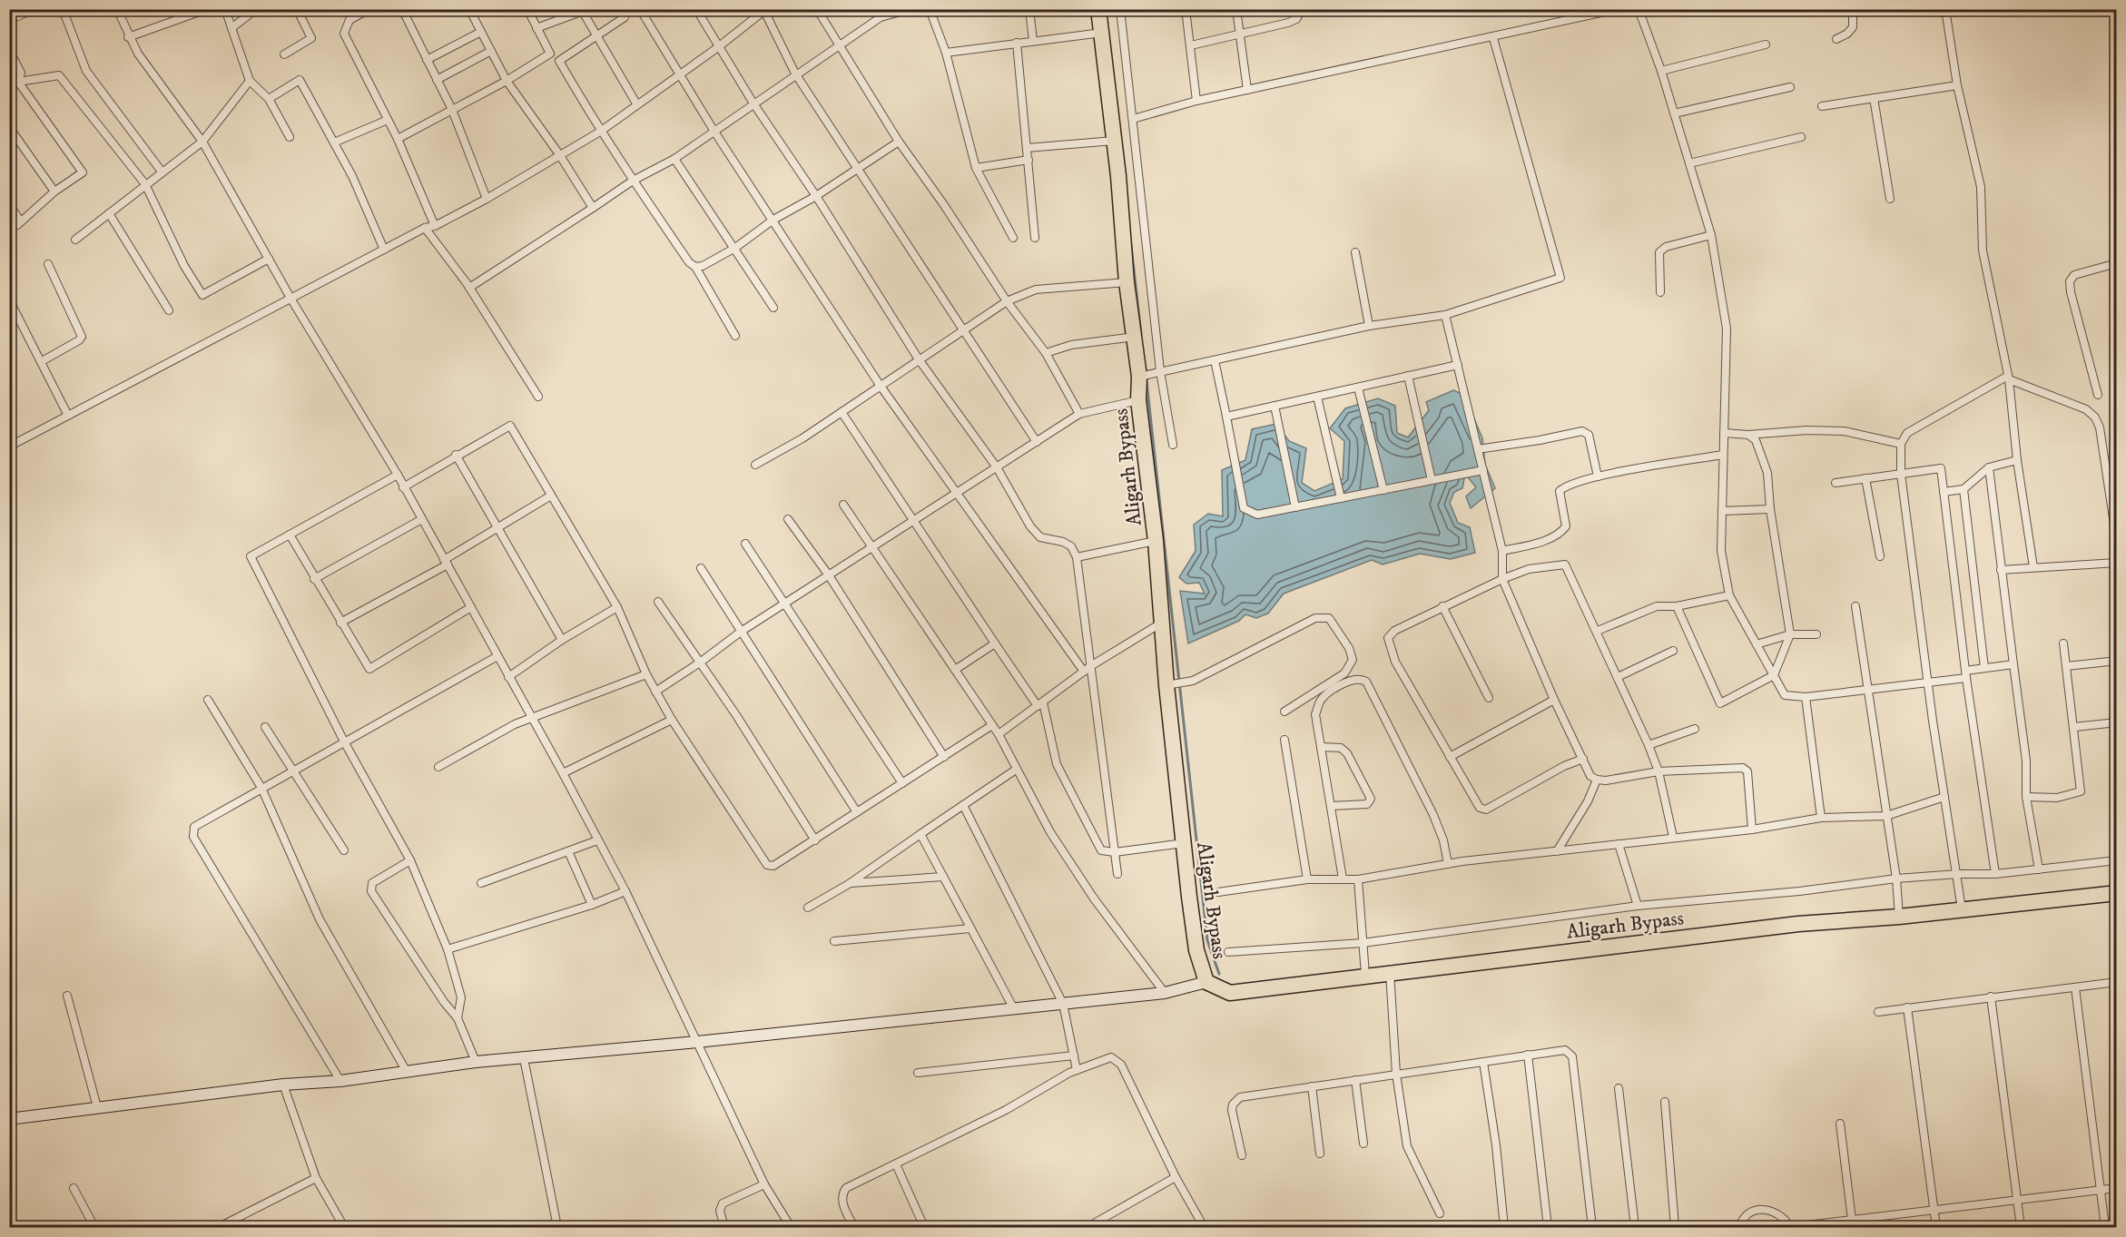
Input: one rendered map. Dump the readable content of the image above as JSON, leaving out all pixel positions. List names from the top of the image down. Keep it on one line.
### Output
{"streets":{"highway":["Aligarh Bypass"]}}
